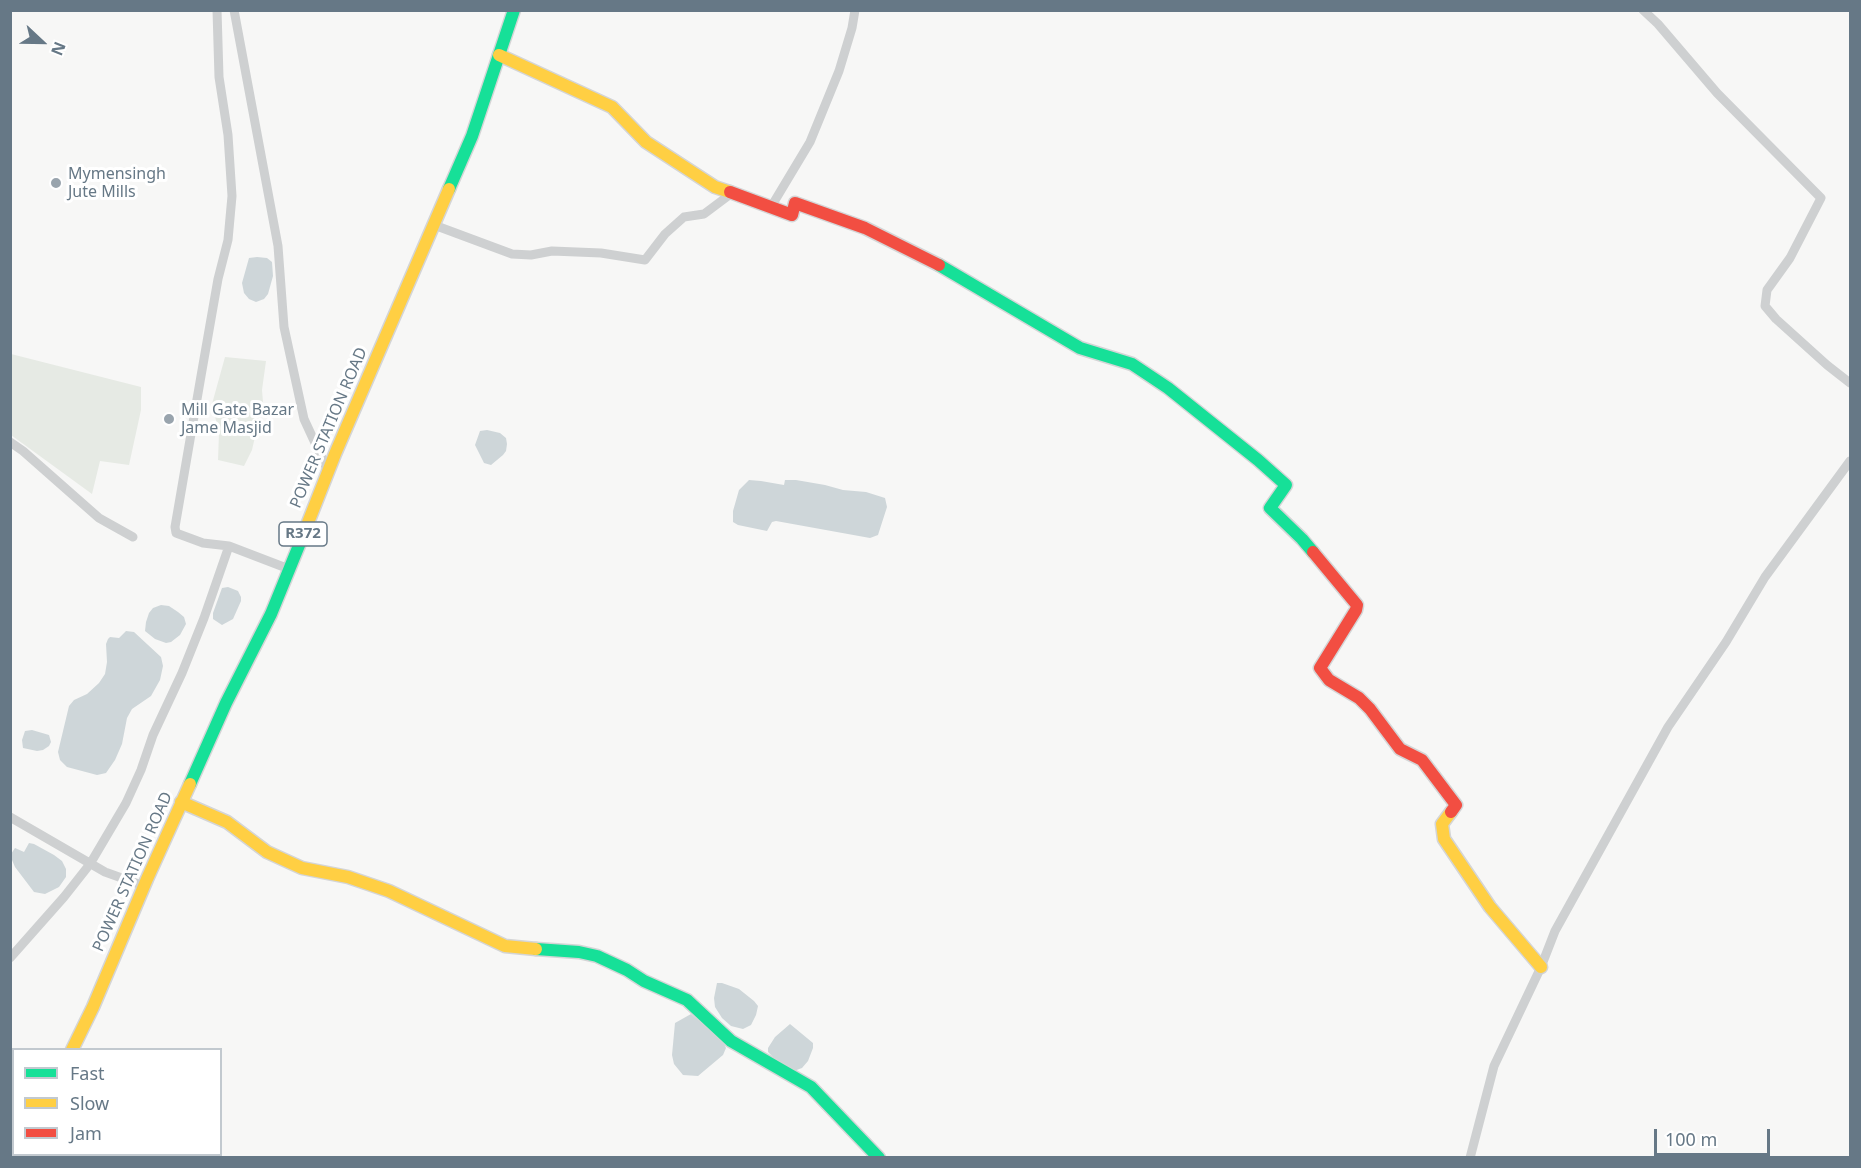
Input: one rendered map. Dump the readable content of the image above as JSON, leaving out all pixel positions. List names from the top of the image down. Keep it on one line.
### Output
{"streets":{"street":["POWER STATION ROAD","R372"]},"places":["Mymensingh Jute Mills","Mill Gate Bazar Jame Masjid"],"legend":["Fast","Slow","Jam"],"scale_bar":"100 m","north":"right"}
